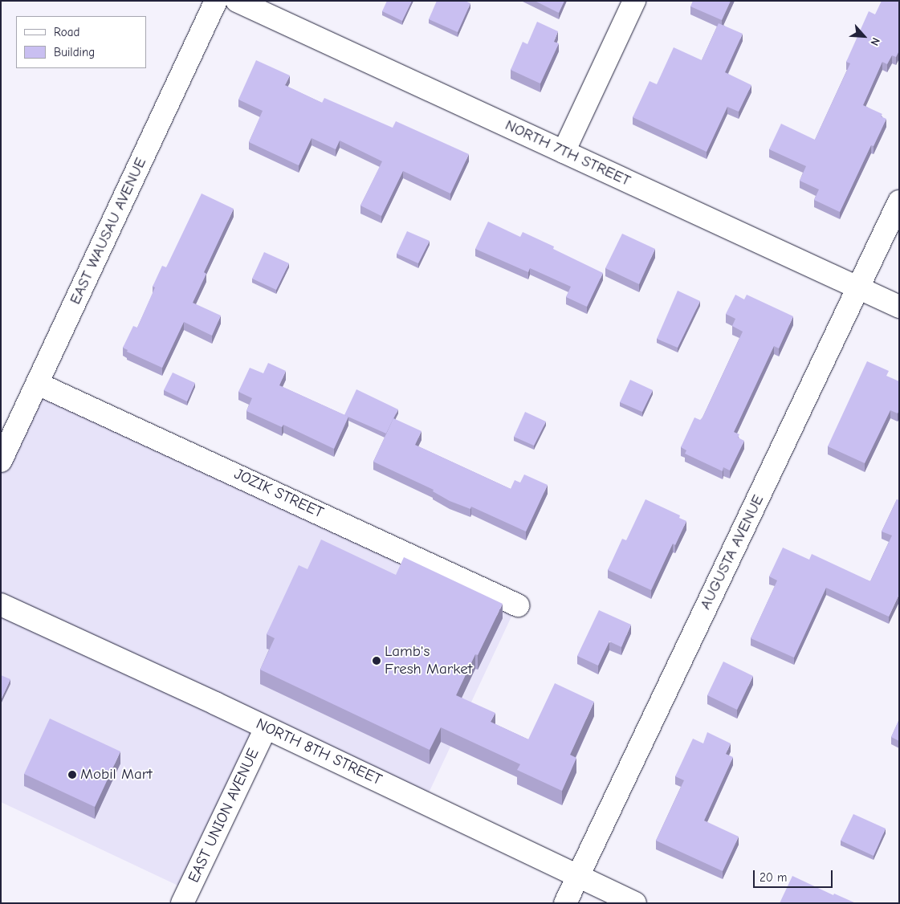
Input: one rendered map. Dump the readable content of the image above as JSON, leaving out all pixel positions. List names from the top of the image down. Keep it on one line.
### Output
{"streets":{"street":["NORTH 7TH STREET","EAST WAUSAU AVENUE","JOZIK STREET","AUGUSTA AVENUE","NORTH 8TH STREET","EAST UNION AVENUE"]},"crossings":[["NORTH 7TH STREET","AUGUSTA AVENUE"],["EAST WAUSAU AVENUE","JOZIK STREET"],["AUGUSTA AVENUE","NORTH 8TH STREET"],["NORTH 8TH STREET","EAST UNION AVENUE"]],"places":["Lamb's Fresh Market","Mobil Mart"],"legend":["Road","Building"],"scale_bar":"20 m","north":"bottom right"}
